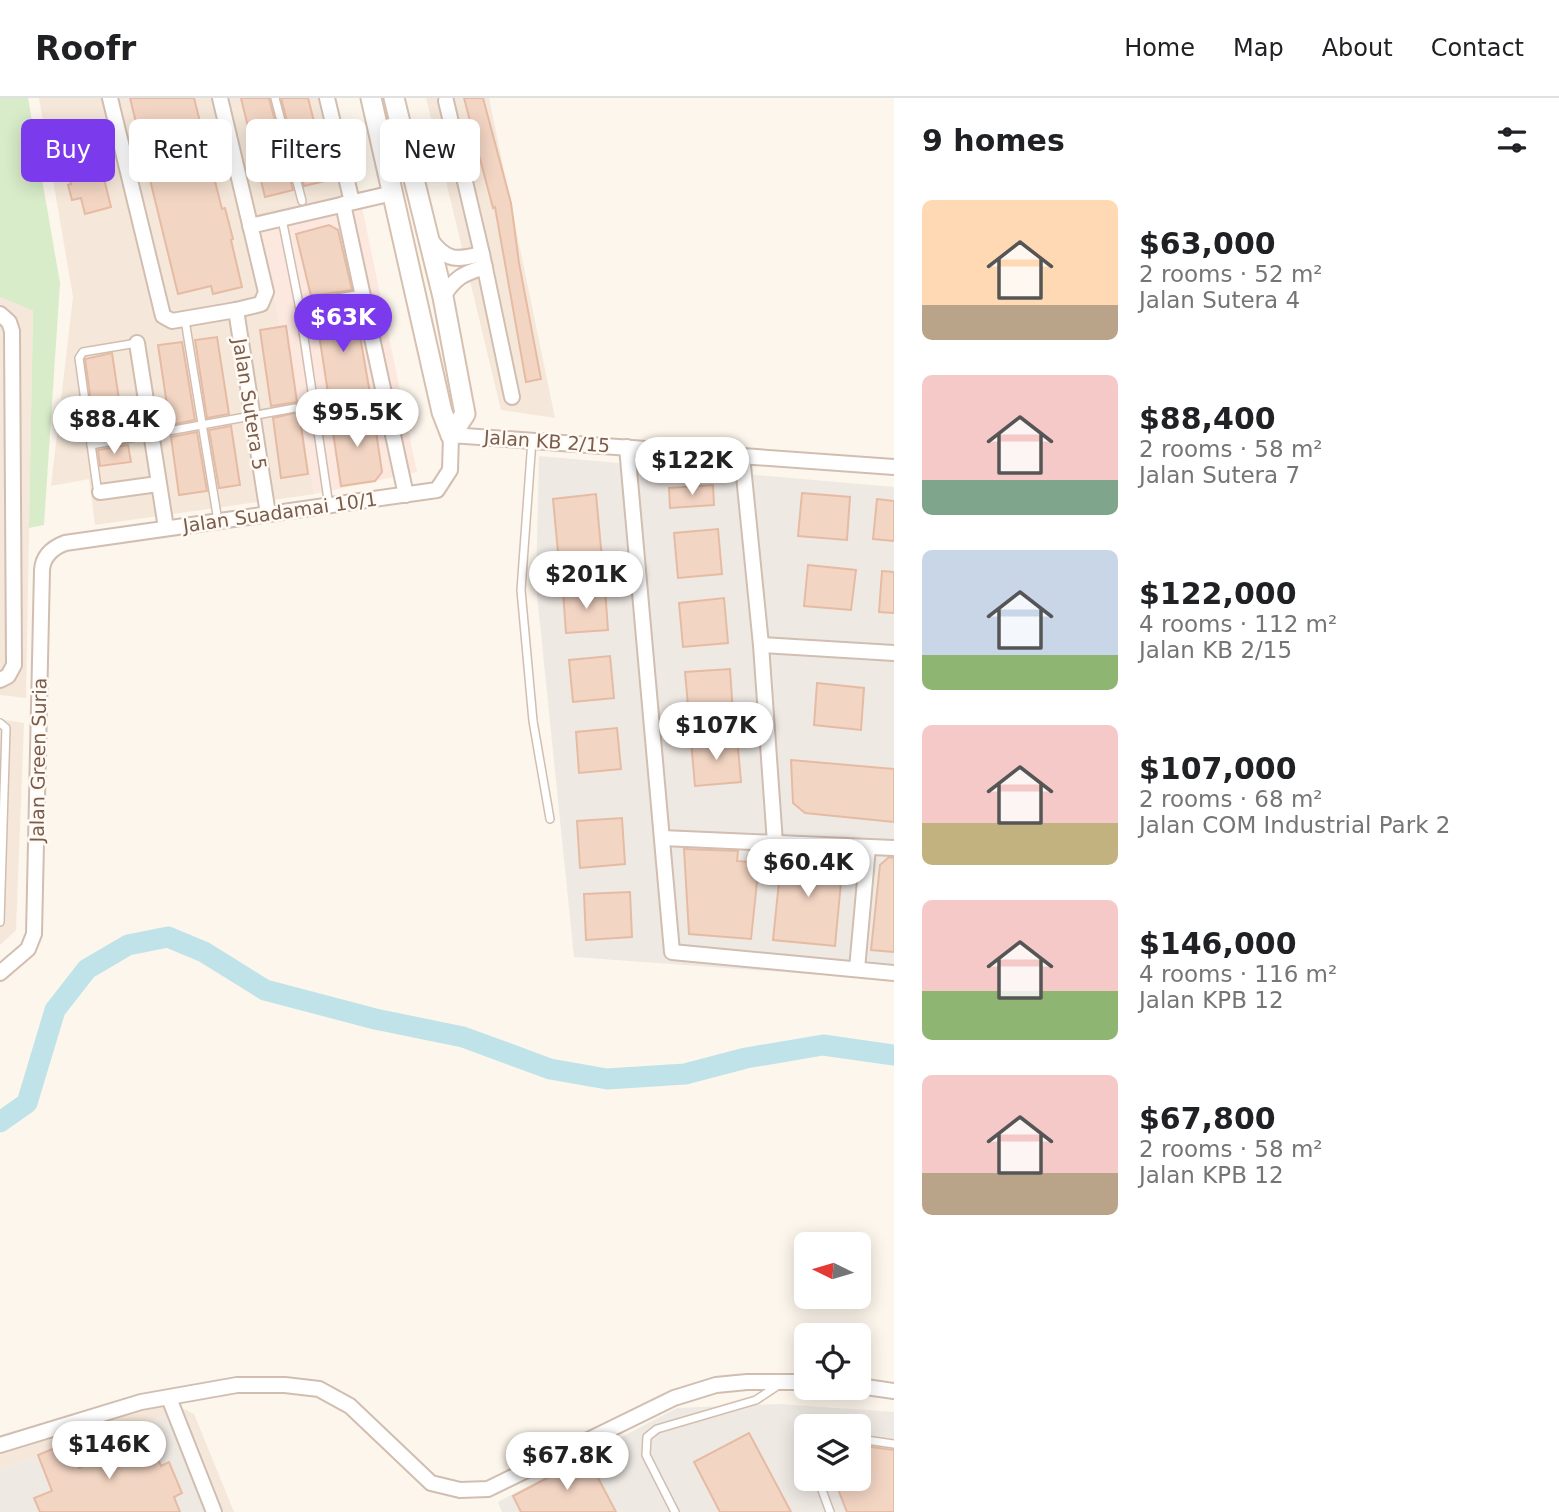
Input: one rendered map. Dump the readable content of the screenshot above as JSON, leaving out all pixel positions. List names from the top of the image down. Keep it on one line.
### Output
{"streets":{"street":["Jalan Sutera 5","Jalan KB 2/15","Jalan Suadamai 10/1","Jalan Green Suria"]},"crossings":[["Jalan Sutera 5","Jalan Suadamai 10/1"],["Jalan KB 2/15","Jalan Suadamai 10/1"],["Jalan Suadamai 10/1","Jalan Green Suria"]],"north":"left","page":{"header":"Roofr","nav":["Home","Map","About","Contact"],"heading":"9 homes","chip":["Buy","Rent","Filters","New"],"list":[{"name":"$63,000","note":"2 rooms · 52 m² · Jalan Sutera 4"},{"name":"$88,400","note":"2 rooms · 58 m² · Jalan Sutera 7"},{"name":"$122,000","note":"4 rooms · 112 m² · Jalan KB 2/15"},{"name":"$107,000","note":"2 rooms · 68 m² · Jalan COM Industrial Park 2"},{"name":"$146,000","note":"4 rooms · 116 m² · Jalan KPB 12"},{"name":"$67,800","note":"2 rooms · 58 m² · Jalan KPB 12"}],"price":["$63K","$95.5K","$88.4K","$122K","$201K","$107K","$60.4K","$146K","$67.8K"]}}
